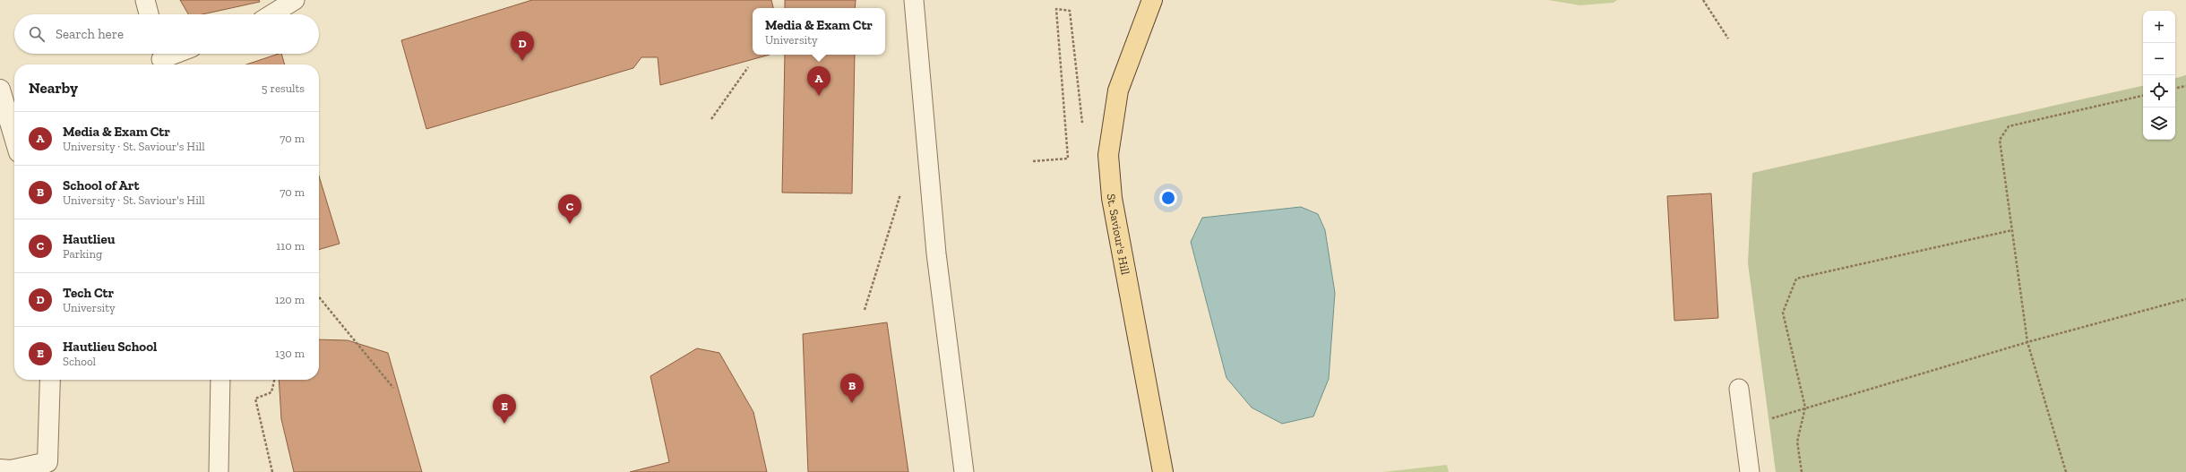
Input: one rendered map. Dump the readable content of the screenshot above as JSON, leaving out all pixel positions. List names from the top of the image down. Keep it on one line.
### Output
{"streets":{"main road":["St. Saviour's Hill"]},"page":{"popup":["Media & Exam Ctr","University"],"map_buttons":["+","−"],"search":"Search here","pins":["D","A","C","B","E"],"heading":["Nearby","5 results"],"list":[{"mark":"A","name":"Media & Exam Ctr","note":"University · St. Saviour's Hill","value":"70 m"},{"mark":"B","name":"School of Art","note":"University · St. Saviour's Hill","value":"70 m"},{"mark":"C","name":"Hautlieu","note":"Parking","value":"110 m"},{"mark":"D","name":"Tech Ctr","note":"University","value":"120 m"},{"mark":"E","name":"Hautlieu School","note":"School","value":"130 m"}]}}
